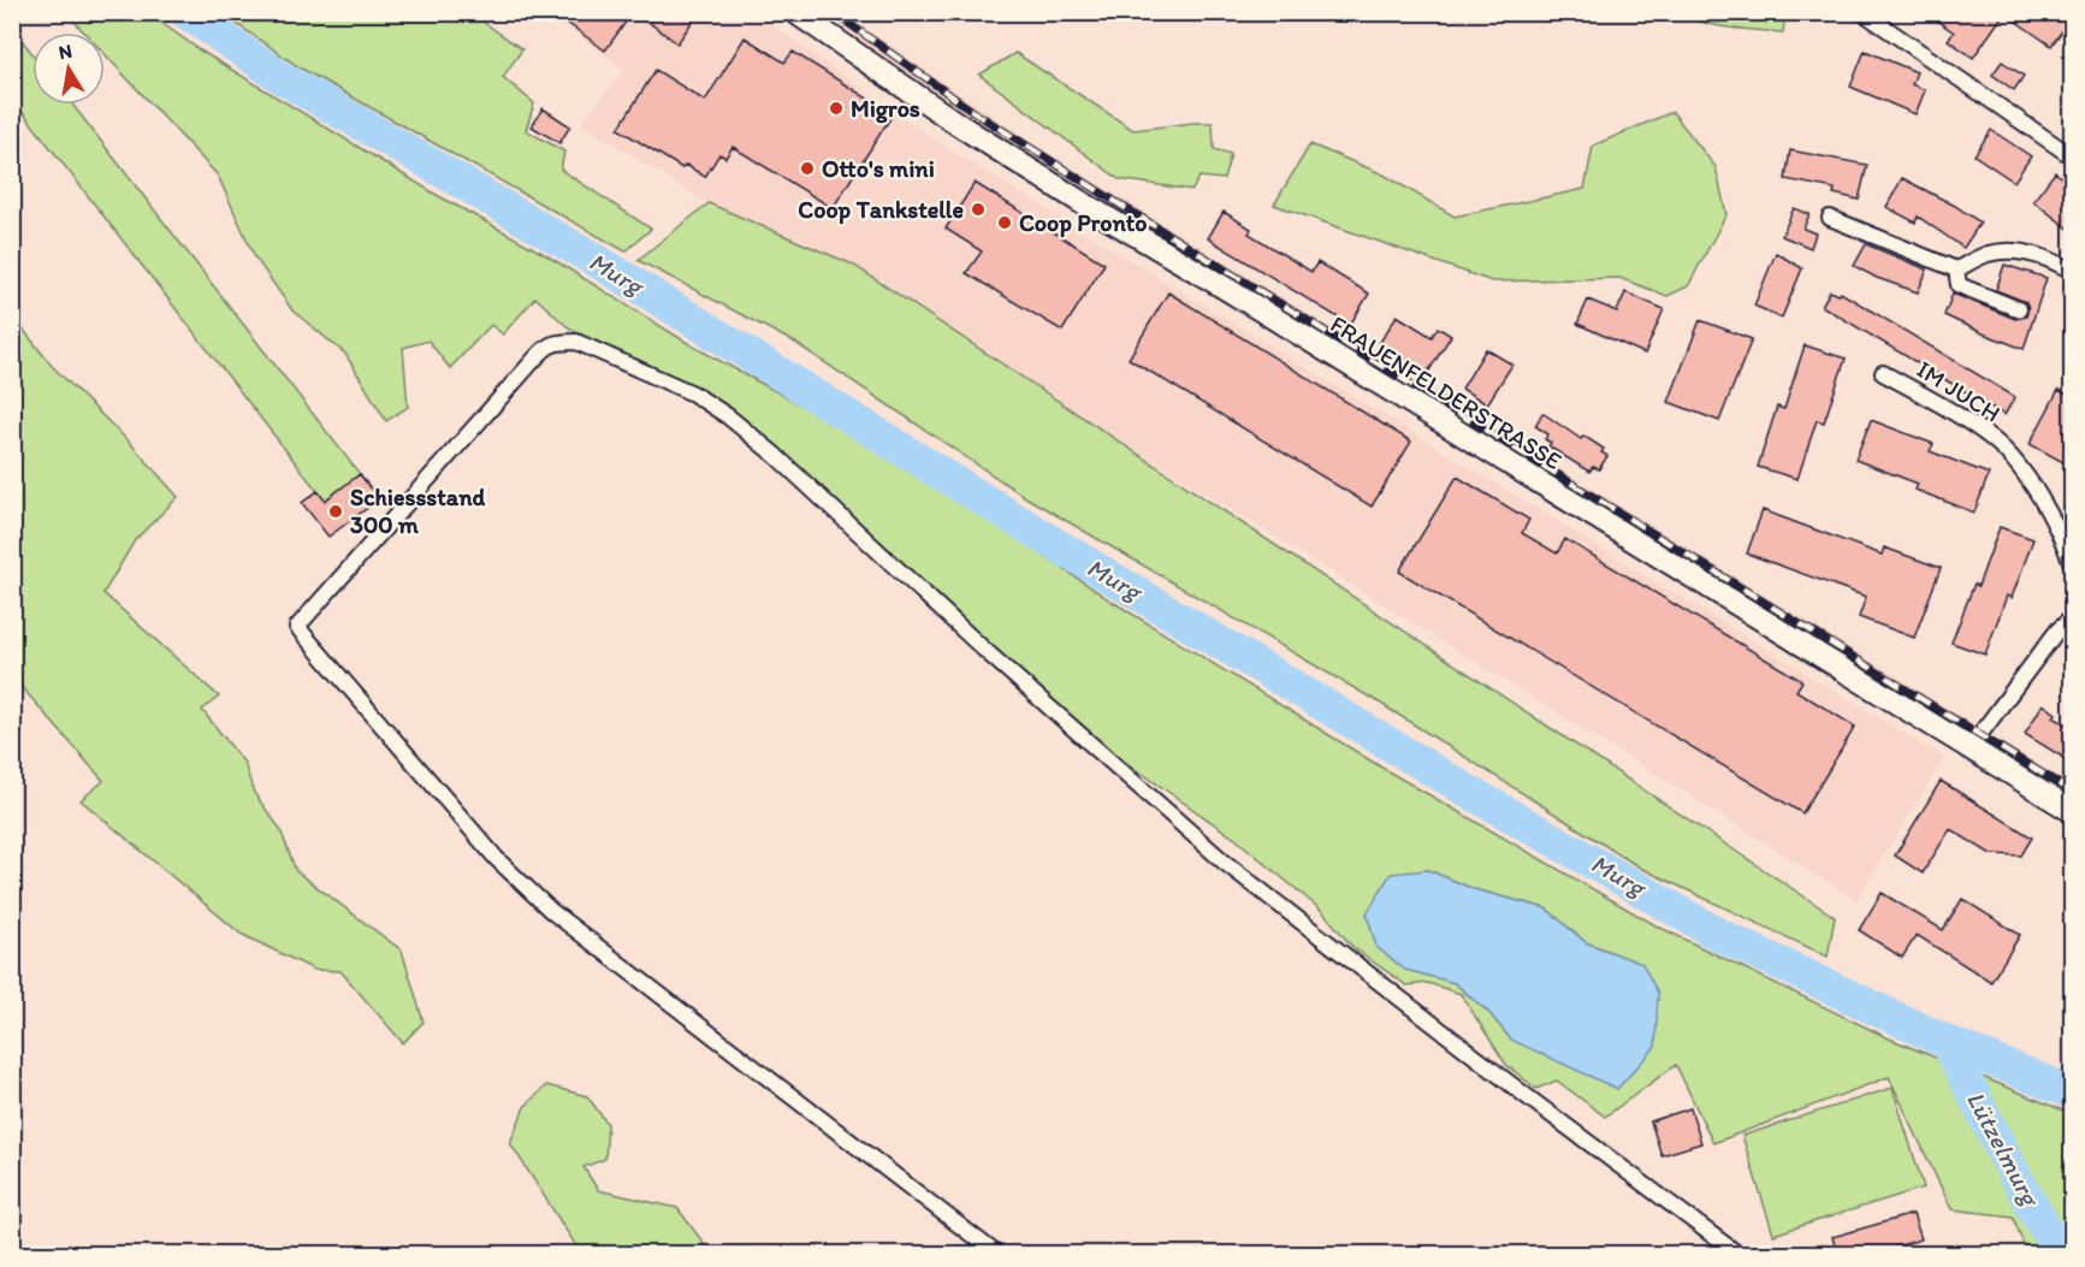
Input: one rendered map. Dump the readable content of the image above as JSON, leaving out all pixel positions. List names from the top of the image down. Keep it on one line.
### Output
{"streets":{"main road":["FRAUENFELDERSTRASSE"],"street":["IM JUCH"]},"water":["Murg","Lützelmurg"],"places":["Migros","Otto's mini","Coop Tankstelle","Coop Pronto","Schiessstand 300 m"],"north":"top"}
